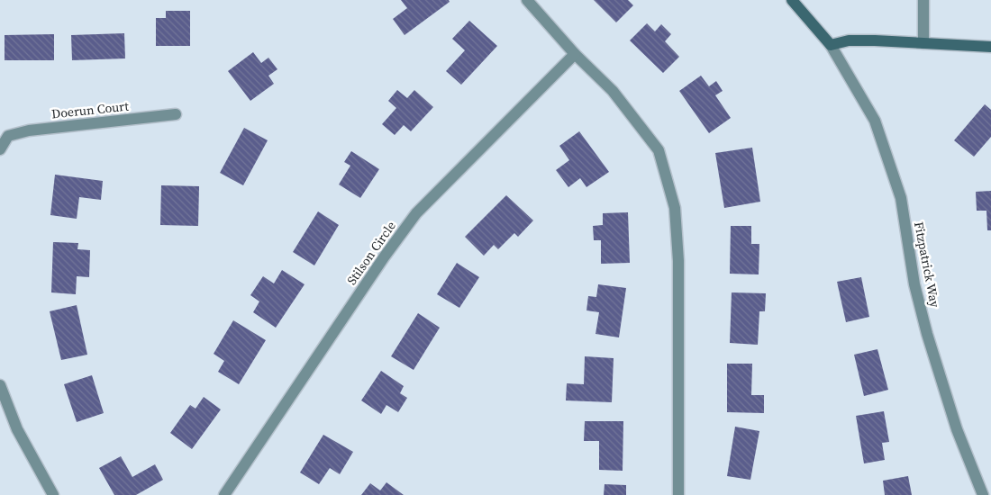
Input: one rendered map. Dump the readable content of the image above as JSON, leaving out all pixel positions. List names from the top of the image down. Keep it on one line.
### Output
{"streets":{"street":["Doerun Court","Stilson Circle","Fitzpatrick Way"]}}
